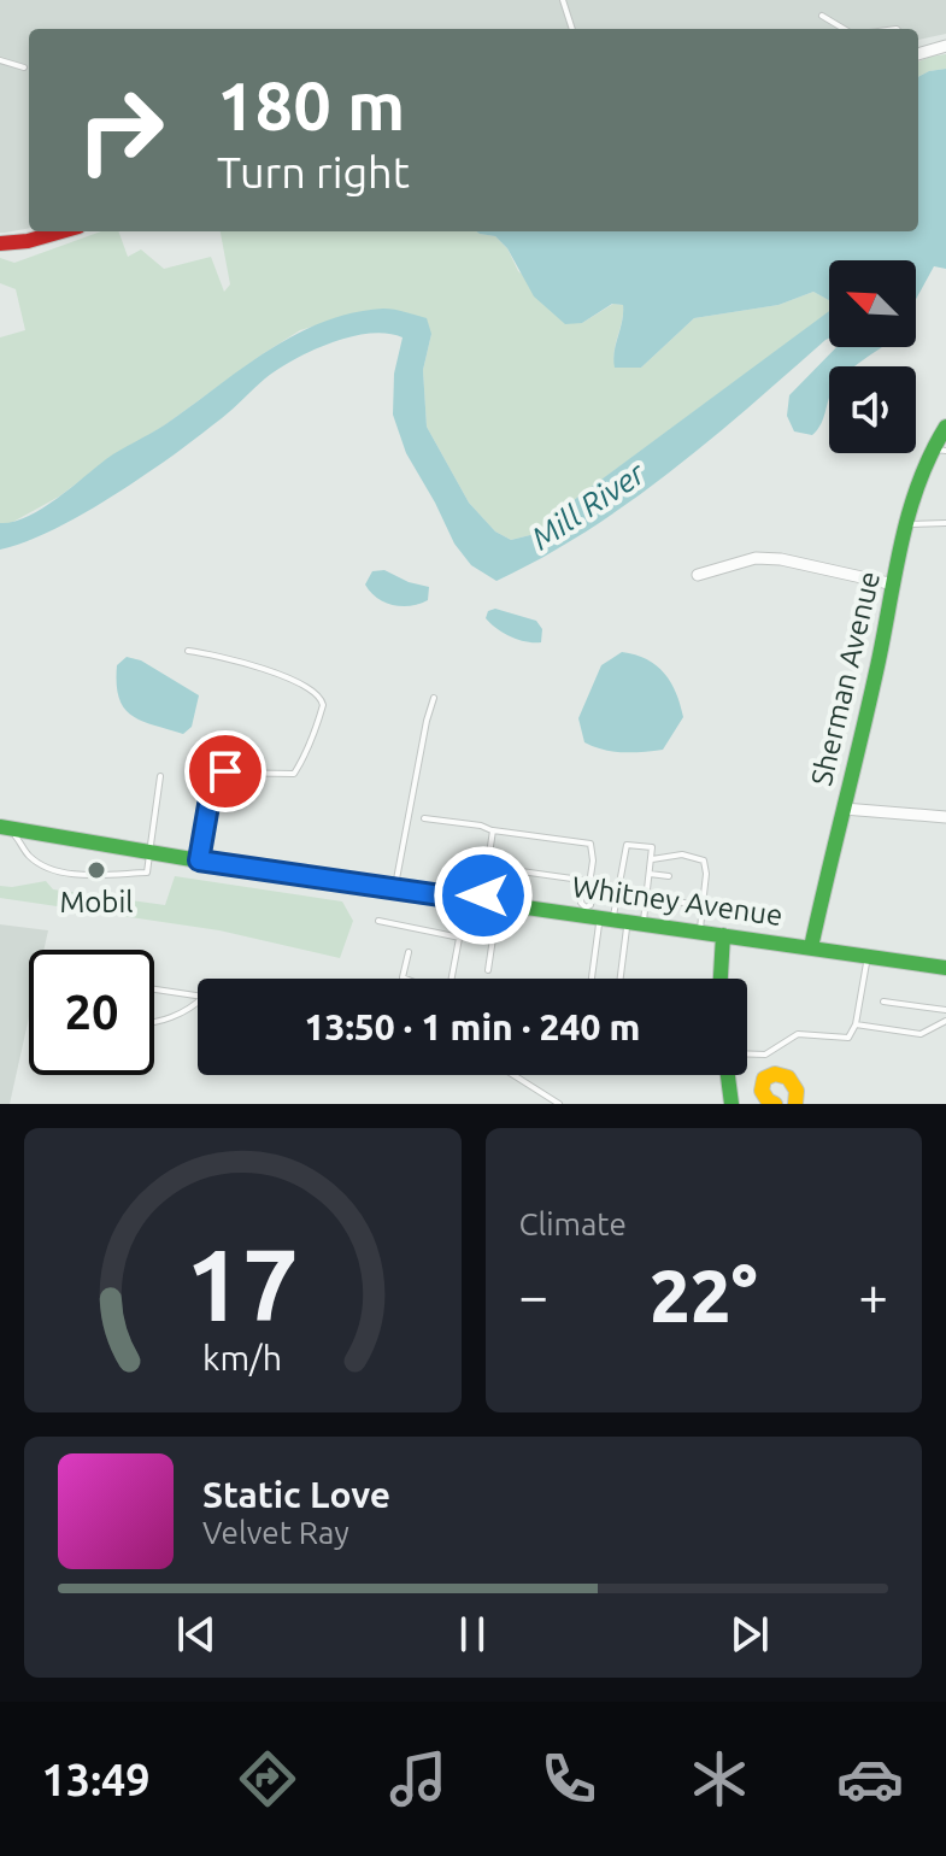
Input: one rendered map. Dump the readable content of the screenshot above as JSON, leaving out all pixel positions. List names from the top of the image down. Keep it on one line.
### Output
{"streets":{"main road":["Sherman Avenue","Whitney Avenue"]},"crossings":[["Sherman Avenue","Whitney Avenue"]],"water":["Mill River"],"places":["Mobil"],"north":"top left","page":{"turn":["180 m","Turn right"],"limit":"20","trip":"13:50 · 1 min · 240 m","tile":"Climate","heat":["−","22°","+"],"song":["Static Love","Velvet Ray"],"tabs":"13:49","gauge":["17","km/h"]}}
